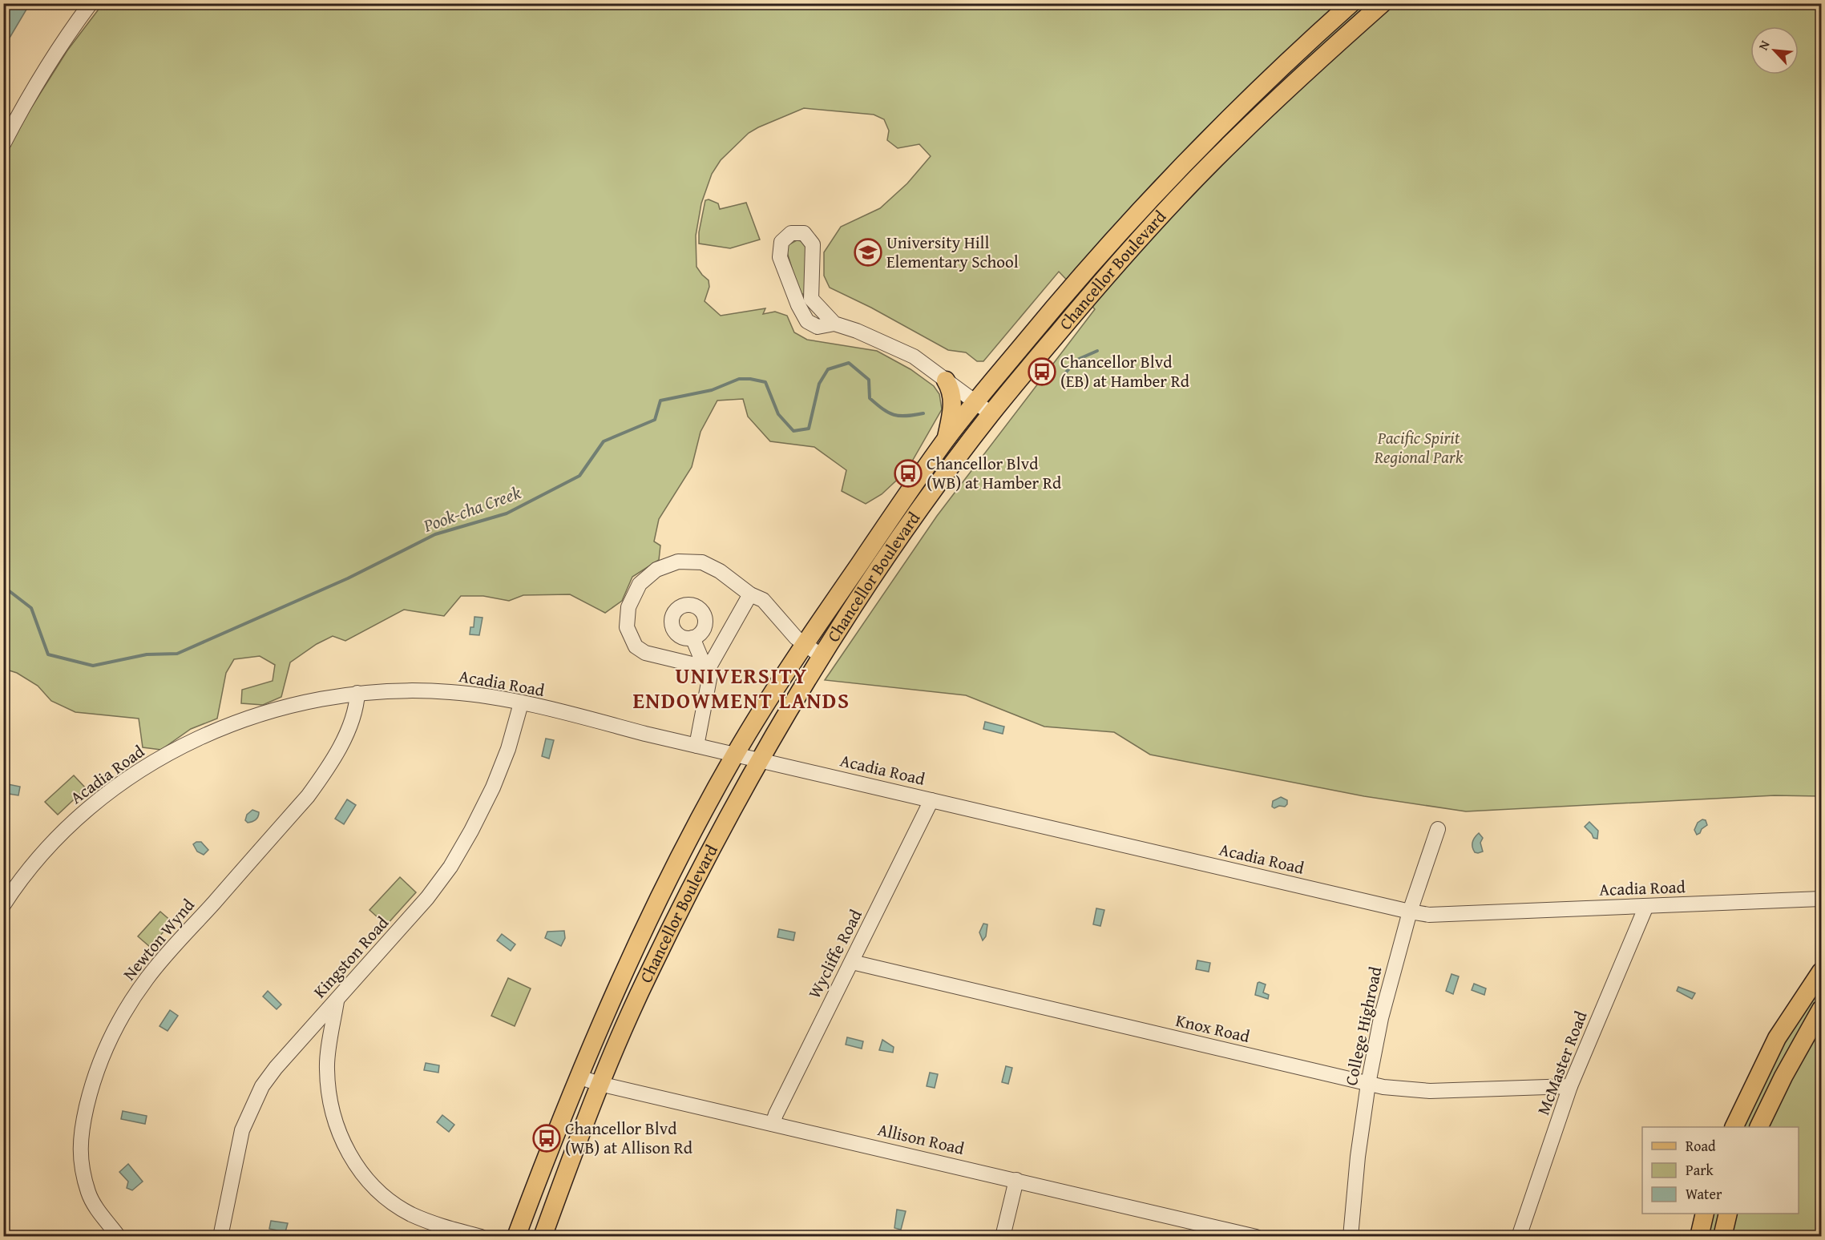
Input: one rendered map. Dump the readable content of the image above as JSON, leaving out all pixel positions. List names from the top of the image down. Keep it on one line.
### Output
{"streets":{"main road":["Chancellor Boulevard"],"street":["Acadia Road","Newton Wynd","Wycliffe Road","Kingston Road","College Highroad","Knox Road","McMaster Road","Allison Road"]},"crossings":[["Chancellor Boulevard","Acadia Road"],["Chancellor Boulevard","Allison Road"],["Acadia Road","Newton Wynd"],["Acadia Road","Wycliffe Road"],["Acadia Road","Kingston Road"],["Acadia Road","College Highroad"],["Acadia Road","McMaster Road"],["Wycliffe Road","Knox Road"],["Wycliffe Road","Allison Road"],["College Highroad","Knox Road"],["Knox Road","McMaster Road"]],"districts":["UNIVERSITY ENDOWMENT LANDS"],"water":["Pook-cha Creek"],"parks":["Pacific Spirit Regional Park"],"places":{"school or university":["University Hill Elementary School"],"bus stop":["Chancellor Blvd (EB) at Hamber Rd","Chancellor Blvd (WB) at Hamber Rd","Chancellor Blvd (WB) at Allison Rd"]},"legend":["Road","Park","Water"],"north":"top left"}
